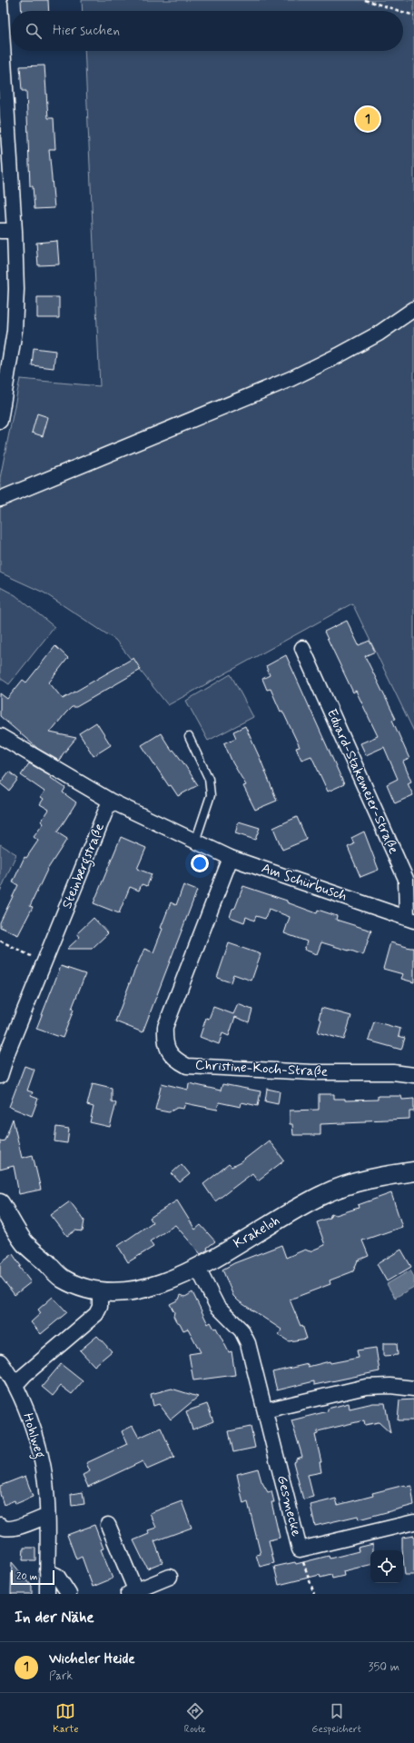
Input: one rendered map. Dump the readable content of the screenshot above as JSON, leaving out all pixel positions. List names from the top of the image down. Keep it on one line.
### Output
{"streets":{"street":["Eduard-Stakemeier-Straße","Steinbergstraße","Am Schürbusch","Christine-Koch-Straße","Krakeloh","Hohlweg","Gesmecke"]},"crossings":[["Eduard-Stakemeier-Straße","Am Schürbusch"],["Steinbergstraße","Am Schürbusch"],["Am Schürbusch","Christine-Koch-Straße"],["Krakeloh","Gesmecke"]],"scale_bar":"20 m","page":{"search":"Hier suchen","pins":"1","scale":"20 m","heading":"In der Nähe","list":[{"mark":"1","name":"Wicheler Heide","note":"Park","value":"350 m"}],"nav":["Karte","Route","Gespeichert"]}}
